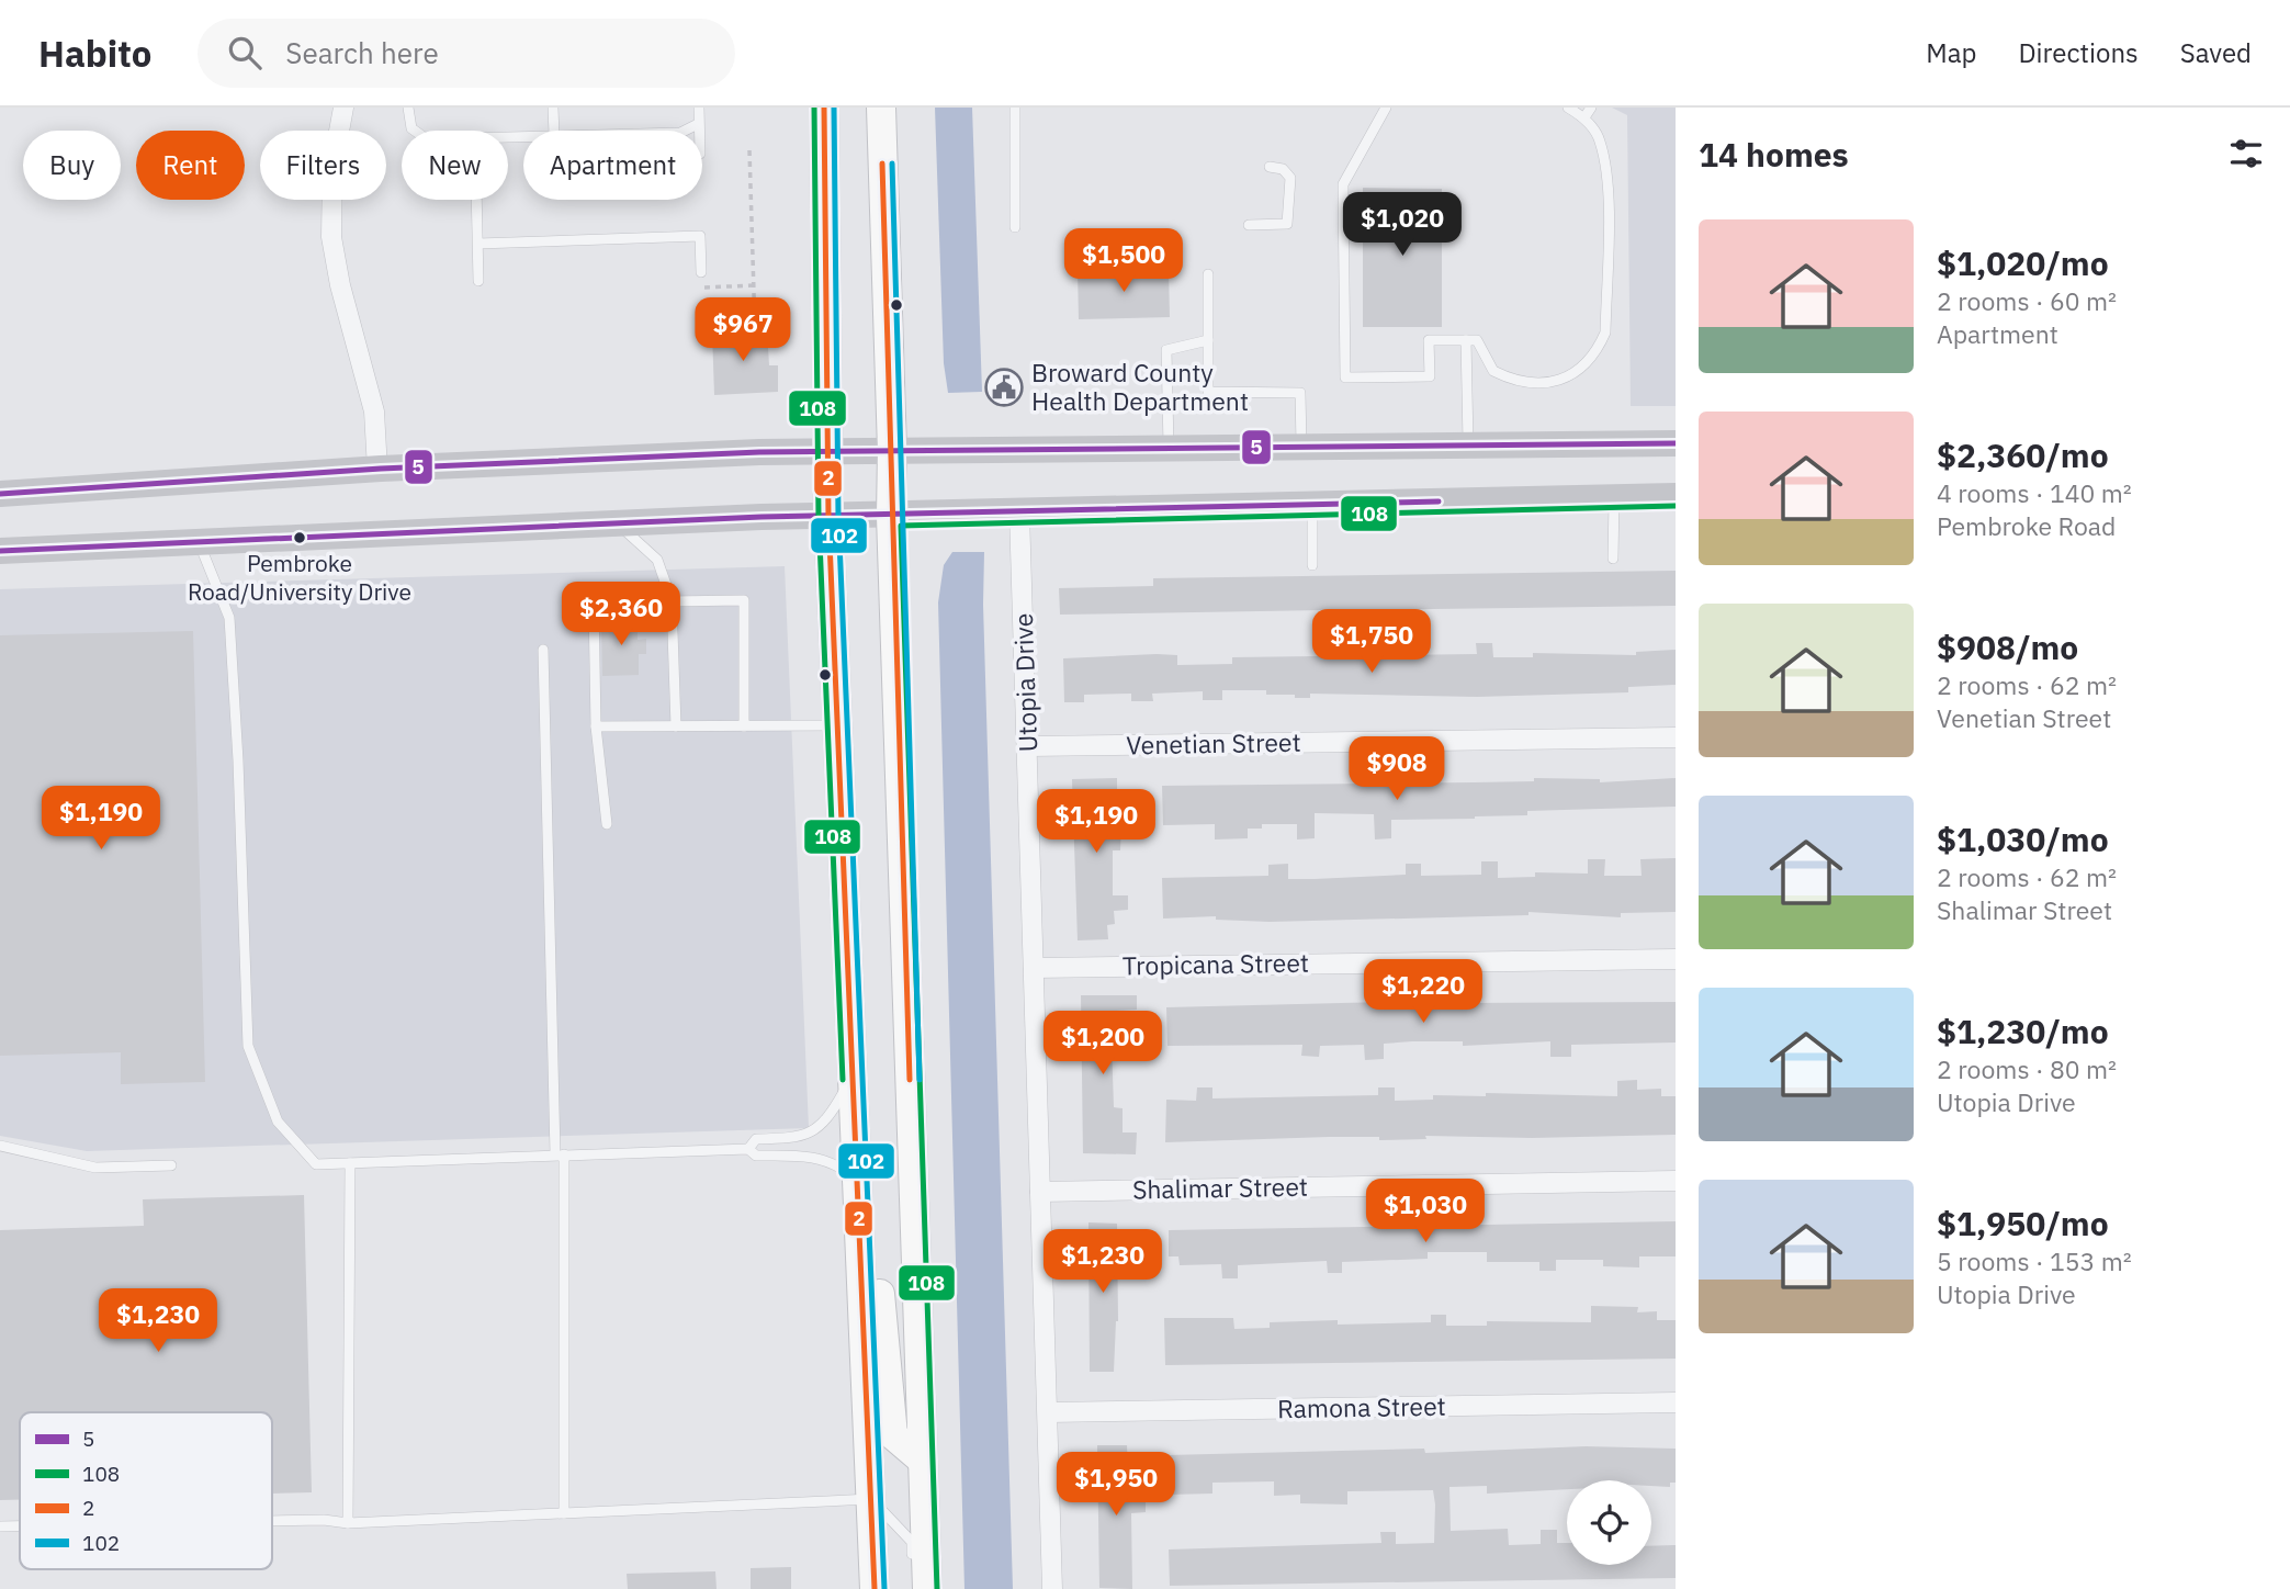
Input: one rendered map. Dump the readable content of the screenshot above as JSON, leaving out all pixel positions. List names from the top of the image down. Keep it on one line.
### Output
{"streets":{"street":["Utopia Drive","Venetian Street","Tropicana Street","Shalimar Street","Ramona Street"]},"crossings":[["Utopia Drive","Venetian Street"],["Utopia Drive","Tropicana Street"],["Utopia Drive","Shalimar Street"],["Utopia Drive","Ramona Street"]],"places":{"public building":["Broward County Health Department"],"other":["Pembroke Road/University Drive"]},"lines":["transit line 108","transit line 2","transit line 102","transit line 5"],"legend":["5","108","2","102"],"page":{"header":"Habito","search":"Search here","nav":["Map","Directions","Saved"],"heading":"14 homes","chip":["Buy","Rent","Filters","New","Apartment"],"price":["$1,020","$1,500","$967","$2,360","$1,750","$908","$1,190","$1,190","$1,220","$1,200","$1,030","$1,230","$1,230","$1,950"],"list":[{"name":"$1,020/mo","note":"2 rooms · 60 m² · Apartment"},{"name":"$2,360/mo","note":"4 rooms · 140 m² · Pembroke Road"},{"name":"$908/mo","note":"2 rooms · 62 m² · Venetian Street"},{"name":"$1,030/mo","note":"2 rooms · 62 m² · Shalimar Street"},{"name":"$1,230/mo","note":"2 rooms · 80 m² · Utopia Drive"},{"name":"$1,950/mo","note":"5 rooms · 153 m² · Utopia Drive"}]}}
